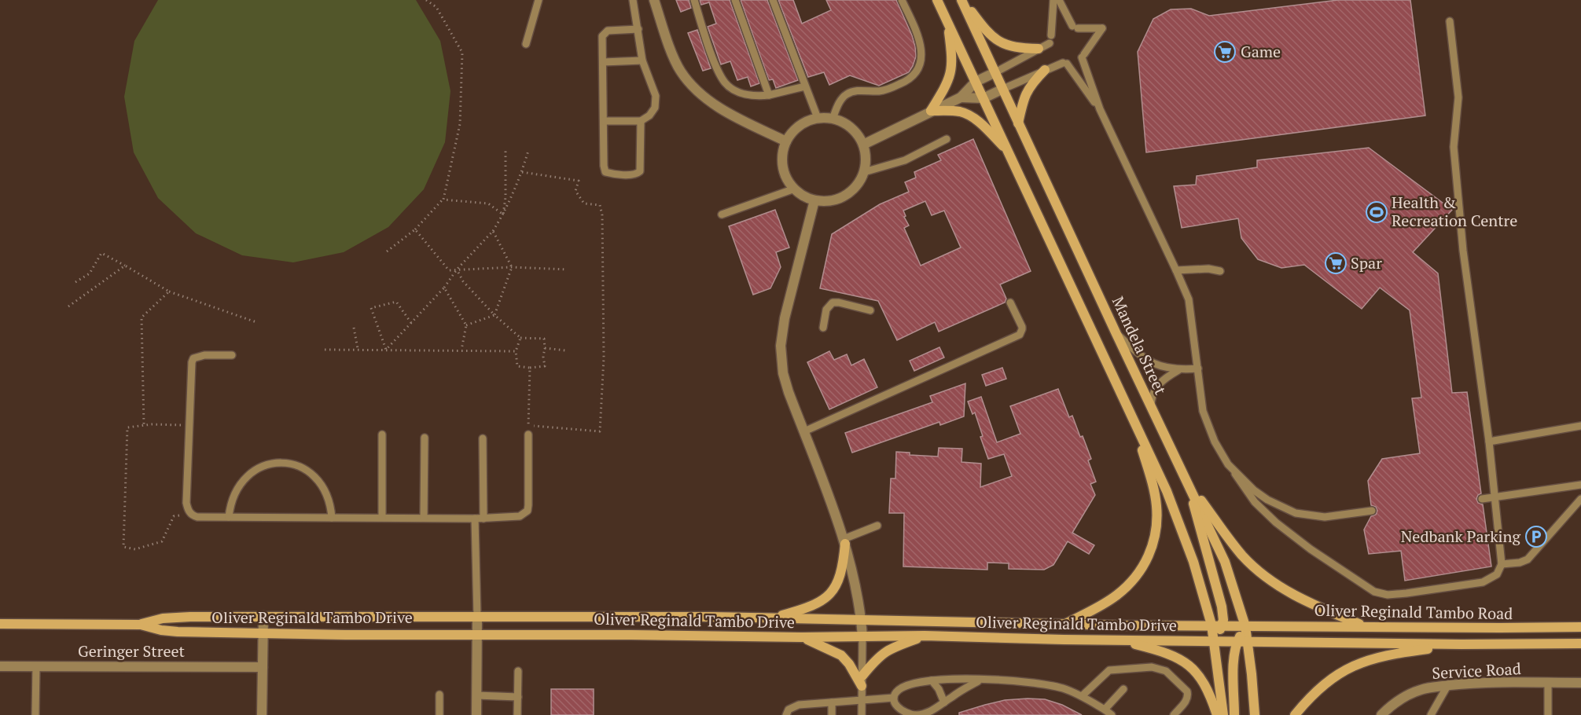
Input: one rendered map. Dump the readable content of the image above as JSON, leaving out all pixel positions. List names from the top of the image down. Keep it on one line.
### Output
{"streets":{"main road":["Mandela Street","Oliver Reginald Tambo Road","Oliver Reginald Tambo Drive"],"street":["Geringer Street","Service Road"]},"crossings":[["Mandela Street","Oliver Reginald Tambo Road"],["Mandela Street","Oliver Reginald Tambo Drive"],["Oliver Reginald Tambo Road","Oliver Reginald Tambo Drive"]],"places":{"supermarket":["Game","Spar"],"sports":["Health & Recreation Centre"],"parking":["Nedbank Parking"]}}
